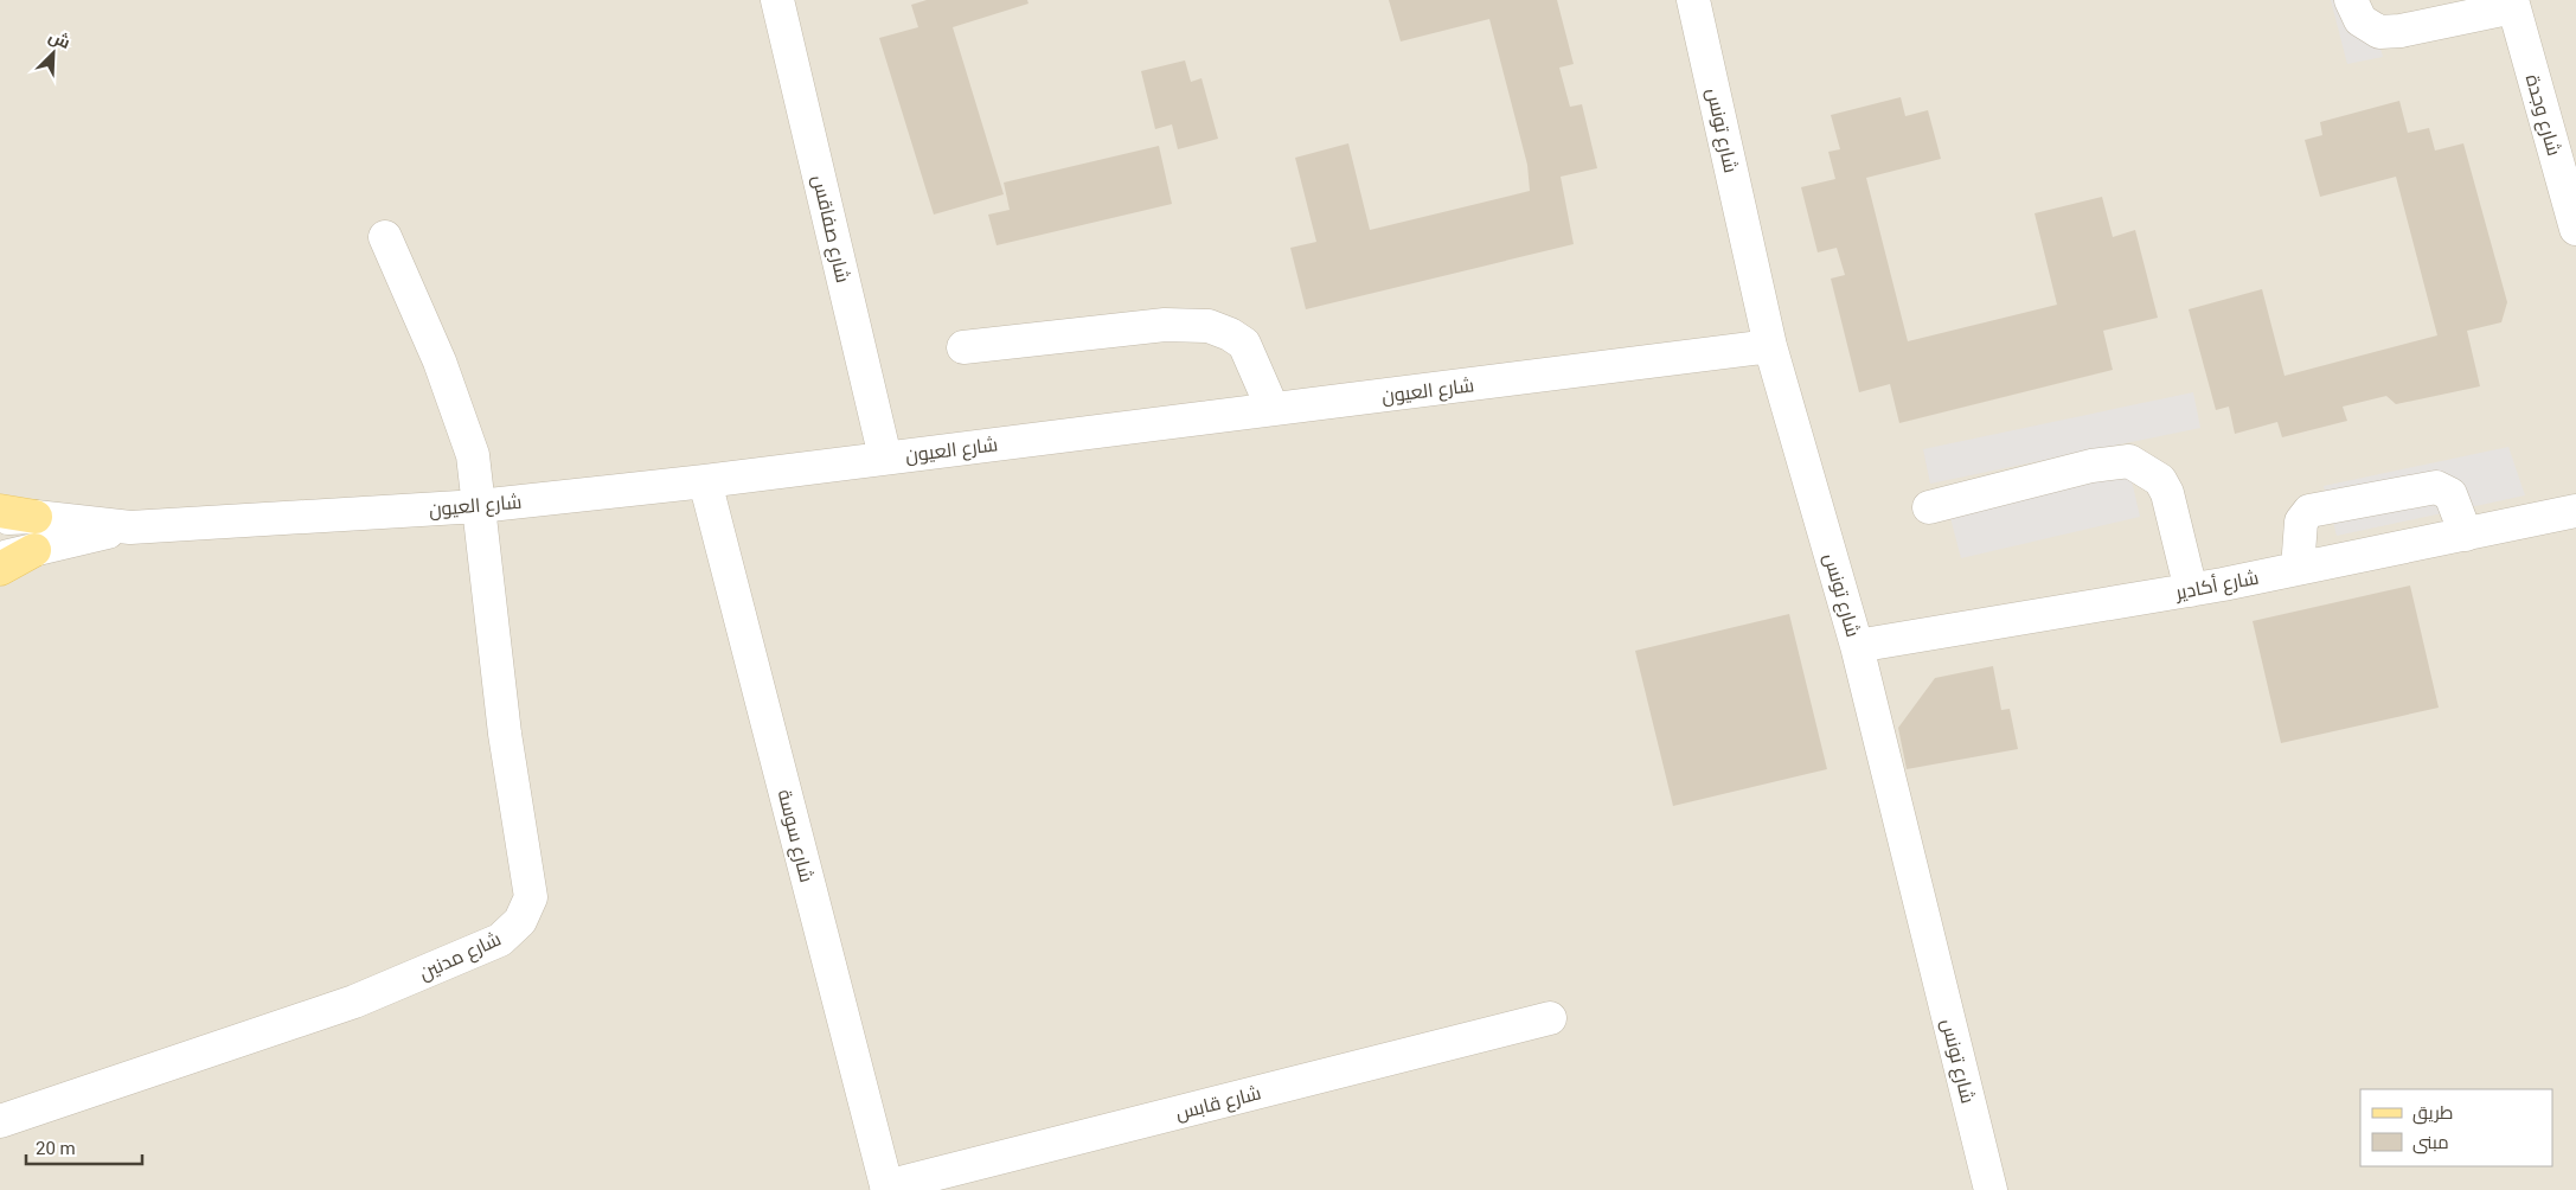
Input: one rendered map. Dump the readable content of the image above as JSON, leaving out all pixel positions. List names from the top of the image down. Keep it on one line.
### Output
{"streets":{"street":["شارع وجدة","شارع تونس","شارع صفاقس","شارع العيون","شارع أكادير","شارع سوسة","شارع مدنين","شارع قابس"]},"crossings":[["شارع تونس","شارع العيون"],["شارع تونس","شارع أكادير"],["شارع صفاقس","شارع العيون"],["شارع العيون","شارع سوسة"],["شارع العيون","شارع مدنين"],["شارع سوسة","شارع قابس"]],"legend":["طريق","مبنى"],"scale_bar":"20 m","north":"top right"}
